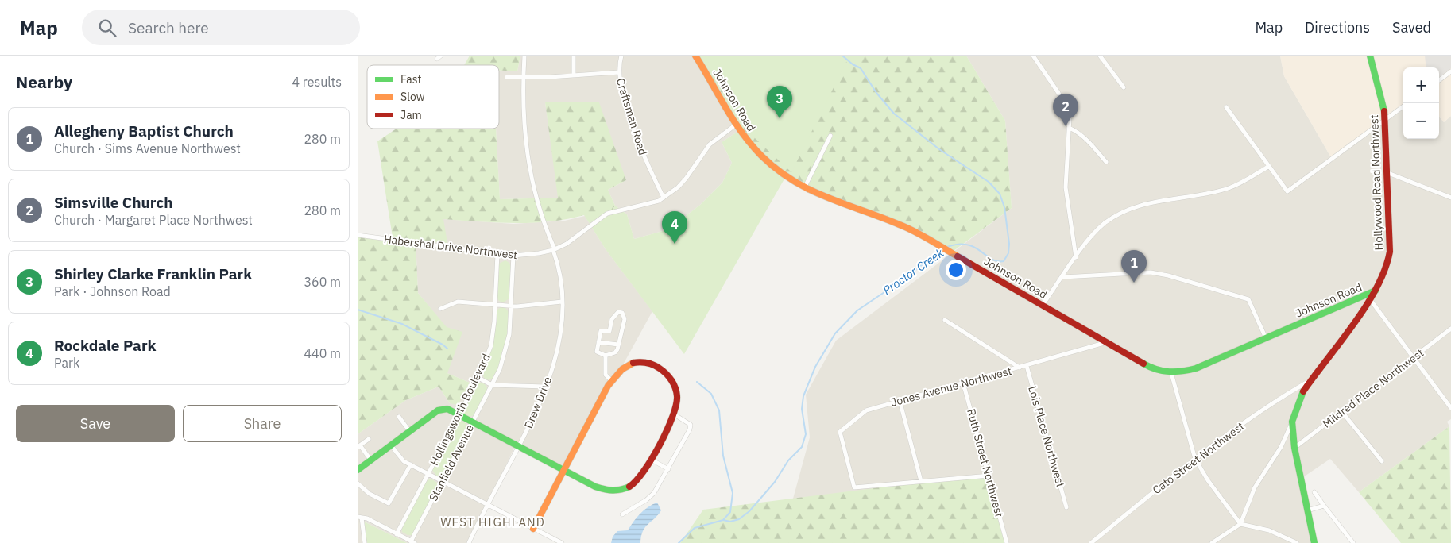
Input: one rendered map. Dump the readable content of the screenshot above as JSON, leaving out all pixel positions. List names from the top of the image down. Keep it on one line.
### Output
{"streets":{"street":["Johnson Road","Craftsman Road","Hollywood Road Northwest","Habershal Drive Northwest","Jones Avenue Northwest","Mildred Place Northwest","Drew Drive","Hollingsworth Boulevard","Lois Place Northwest","Cato Street Northwest","Stanfield Avenue","Ruth Street Northwest"]},"crossings":[["Johnson Road","Hollywood Road Northwest"],["Johnson Road","Habershal Drive Northwest"],["Johnson Road","Jones Avenue Northwest"],["Craftsman Road","Habershal Drive Northwest"],["Hollywood Road Northwest","Mildred Place Northwest"],["Hollywood Road Northwest","Cato Street Northwest"],["Habershal Drive Northwest","Drew Drive"],["Habershal Drive Northwest","Hollingsworth Boulevard"],["Habershal Drive Northwest","Stanfield Avenue"],["Jones Avenue Northwest","Lois Place Northwest"],["Jones Avenue Northwest","Ruth Street Northwest"]],"districts":["WEST HIGHLAND"],"water":["Proctor Creek"],"legend":["Fast","Slow","Jam"],"page":{"header":"Map","search":"Search here","nav":["Map","Directions","Saved"],"heading":["Nearby","4 results"],"map_buttons":["+","−"],"pins":["3","2","4","1"],"list":[{"mark":"1","name":"Allegheny Baptist Church","note":"Church · Sims Avenue Northwest","value":"280 m"},{"mark":"2","name":"Simsville Church","note":"Church · Margaret Place Northwest","value":"280 m"},{"mark":"3","name":"Shirley Clarke Franklin Park","note":"Park · Johnson Road","value":"360 m"},{"mark":"4","name":"Rockdale Park","note":"Park","value":"440 m"}],"buttons":["Save","Share"]}}
